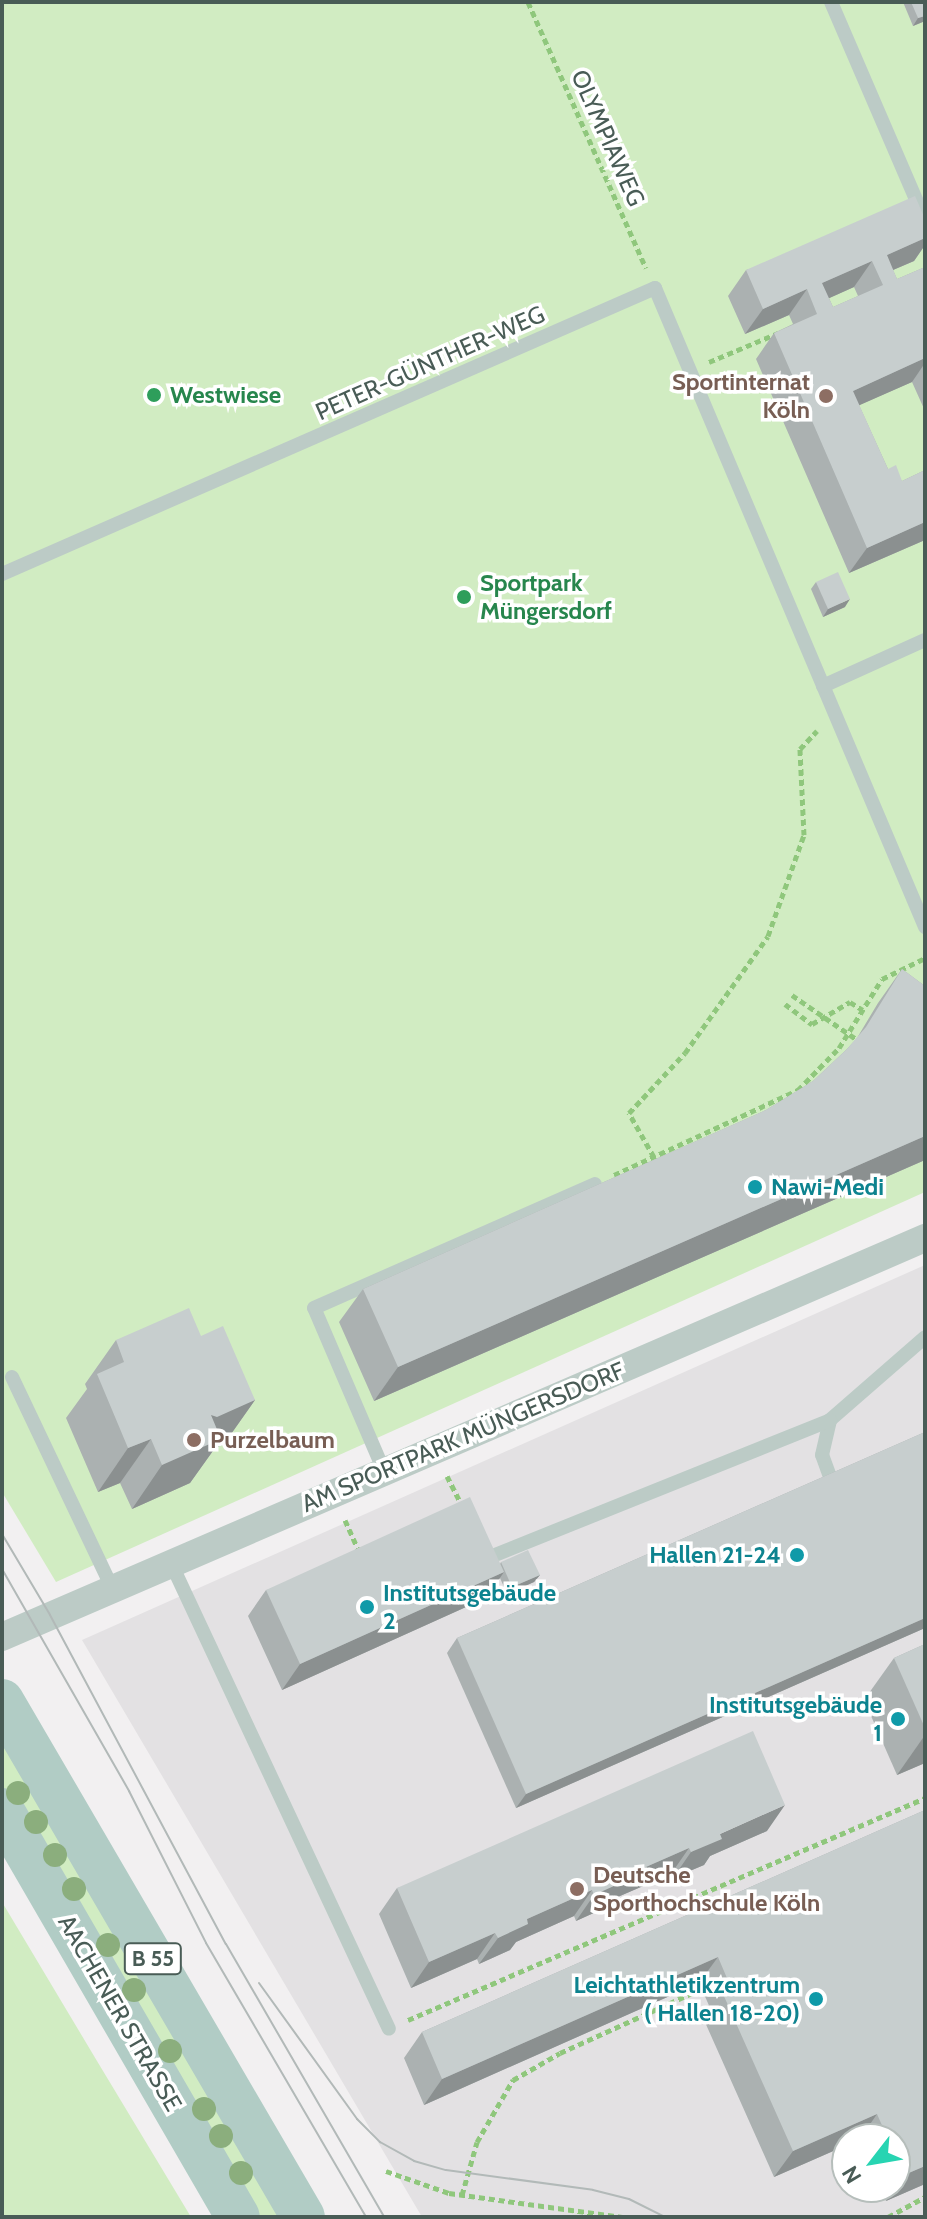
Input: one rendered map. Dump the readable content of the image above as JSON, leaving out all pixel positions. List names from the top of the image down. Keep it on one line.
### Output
{"streets":{"main road":["B 55","AACHENER STRASSE"],"street":["AM SPORTPARK MÜNGERSDORF"],"lane":["PETER-GÜNTHER-WEG"],"path":["OLYMPIAWEG"]},"crossings":[["OLYMPIAWEG","PETER-GÜNTHER-WEG"]],"places":["Westwiese","Sportinternat Köln","Sportpark Müngersdorf","Nawi-Medi","Purzelbaum","Hallen 21-24","Institutsgebäude 2","Institutsgebäude 1","Deutsche Sporthochschule Köln","Leichtathletikzentrum ( Hallen 18-20)"],"north":"bottom left"}
